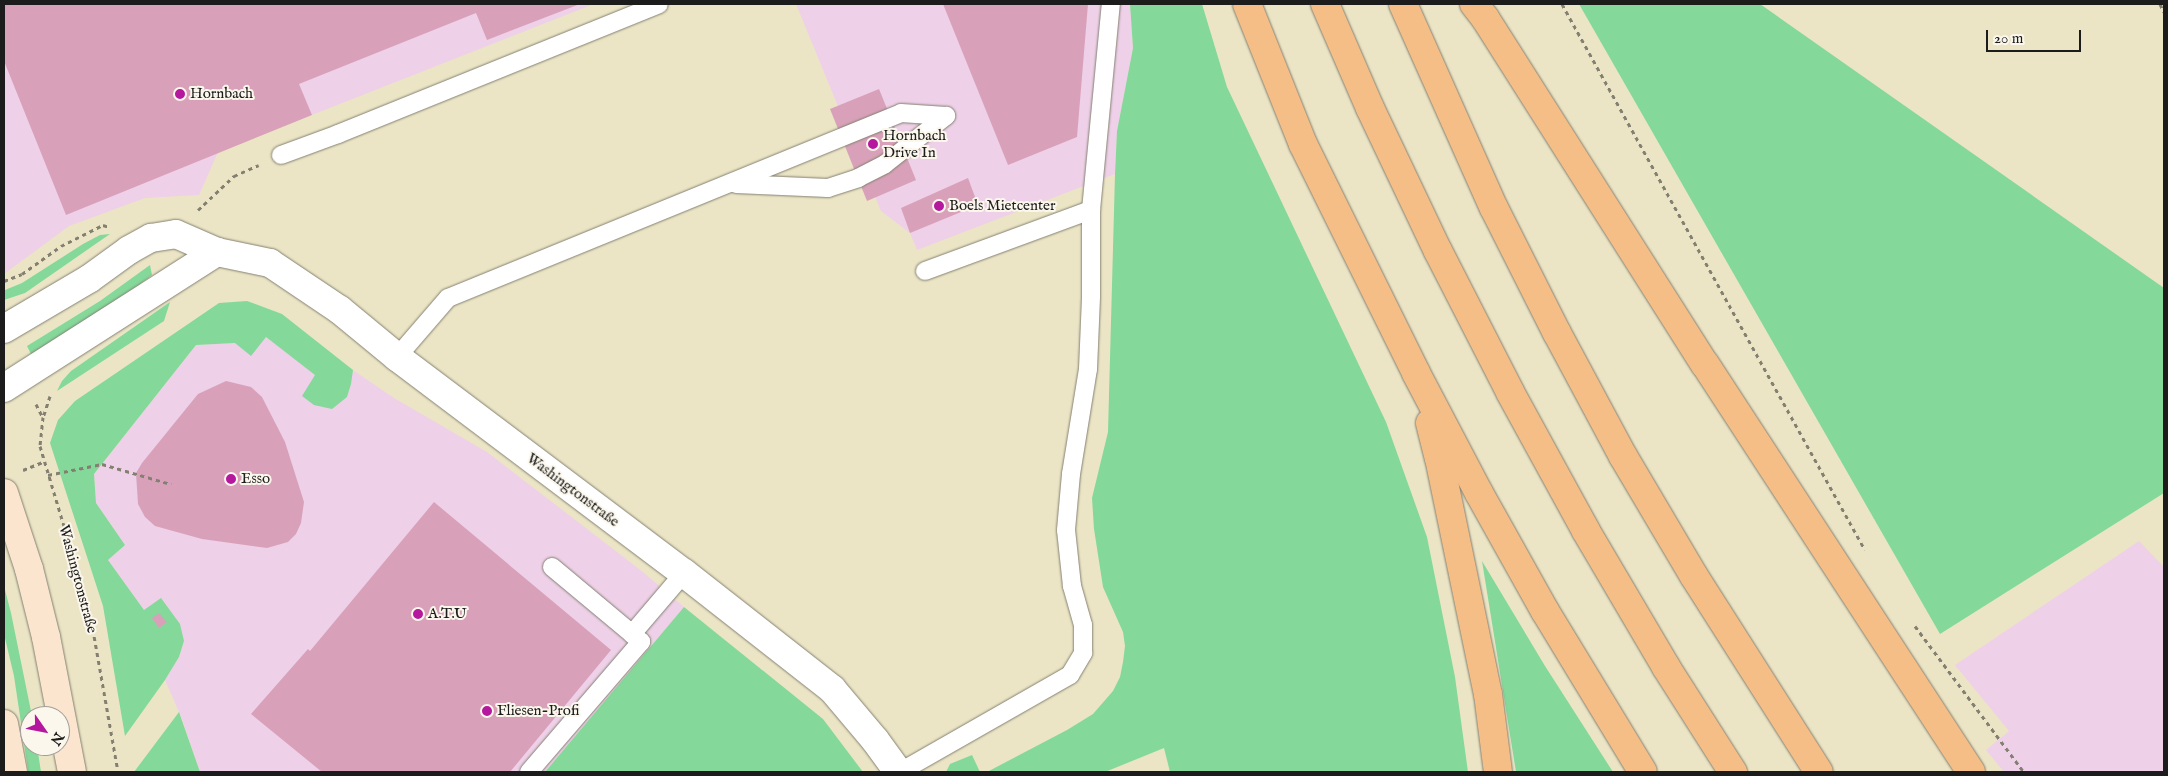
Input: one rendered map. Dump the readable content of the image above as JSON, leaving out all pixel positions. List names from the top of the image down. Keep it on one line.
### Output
{"streets":{"street":["Washingtonstraße"]},"places":["Hornbach","Hornbach Drive In","Boels Mietcenter","Esso","A.T.U","Fliesen-Profi"],"scale_bar":"20 m","north":"bottom right"}
